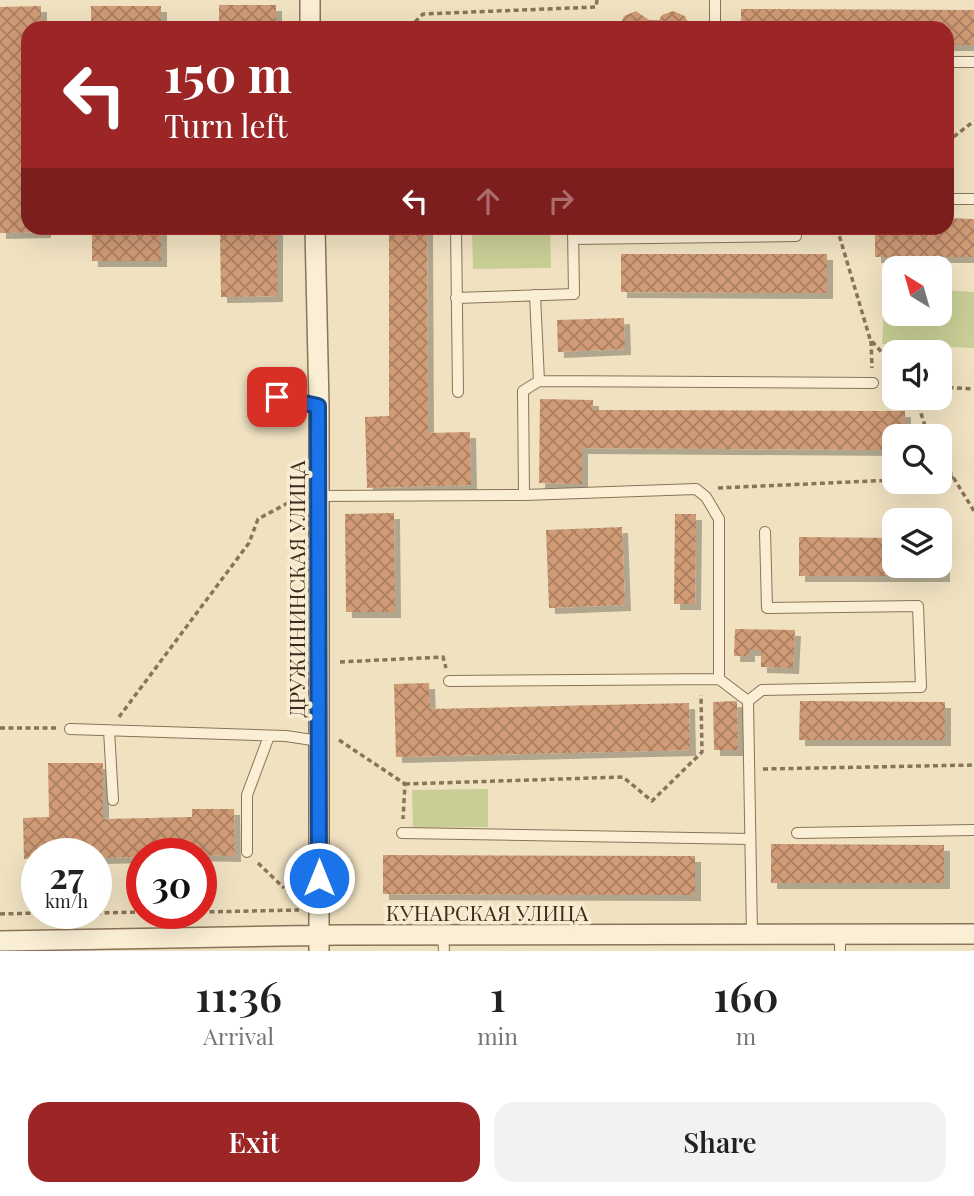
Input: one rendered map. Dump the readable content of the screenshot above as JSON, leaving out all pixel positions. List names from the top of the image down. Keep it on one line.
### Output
{"streets":{"street":["ДРУЖИНИНСКАЯ УЛИЦА","КУНАРСКАЯ УЛИЦА"]},"crossings":[["ДРУЖИНИНСКАЯ УЛИЦА","КУНАРСКАЯ УЛИЦА"]],"north":"top left","page":{"turn":["150 m","Turn left"],"speed":"27 km/h","limit":"30","eta":["11:36","Arrival","1","min","160","m"],"buttons":["Exit","Share"]}}
